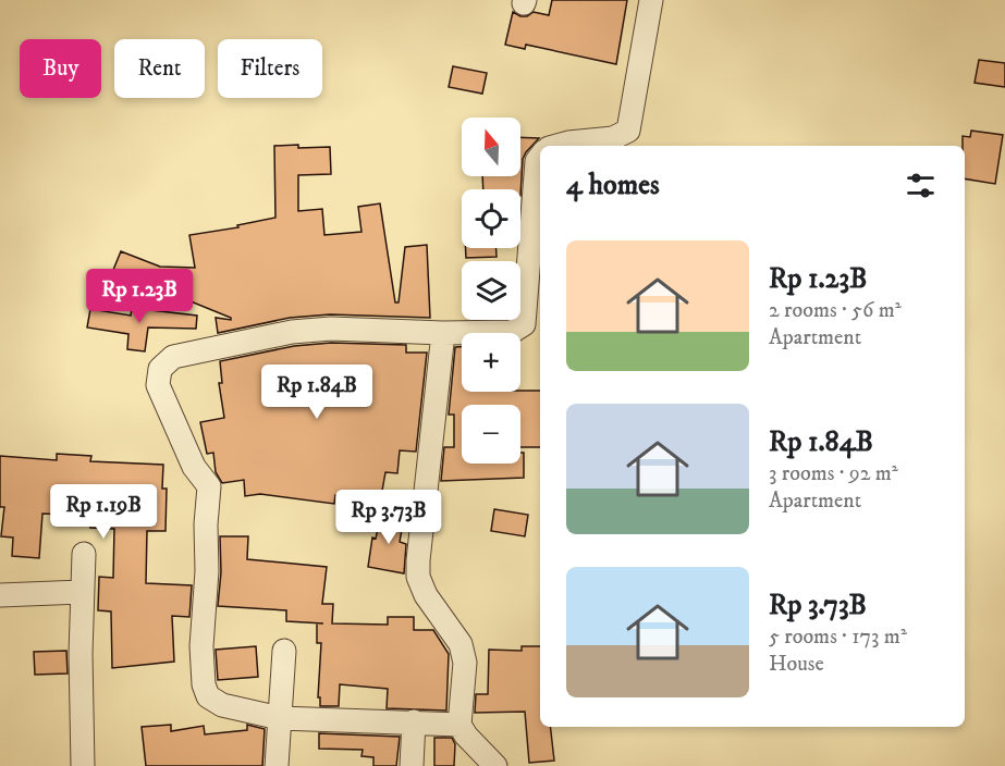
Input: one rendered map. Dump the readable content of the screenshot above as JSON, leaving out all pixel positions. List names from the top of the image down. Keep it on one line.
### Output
{"north":"top","page":{"chip":["Buy","Rent","Filters"],"map_buttons":["+","−"],"heading":"4 homes","list":[{"name":"Rp 1.23B","note":"2 rooms · 56 m² · Apartment"},{"name":"Rp 1.84B","note":"3 rooms · 92 m² · Apartment"},{"name":"Rp 3.73B","note":"5 rooms · 173 m² · House"}],"price":["Rp 1.23B","Rp 1.84B","Rp 1.19B","Rp 3.73B"]}}
